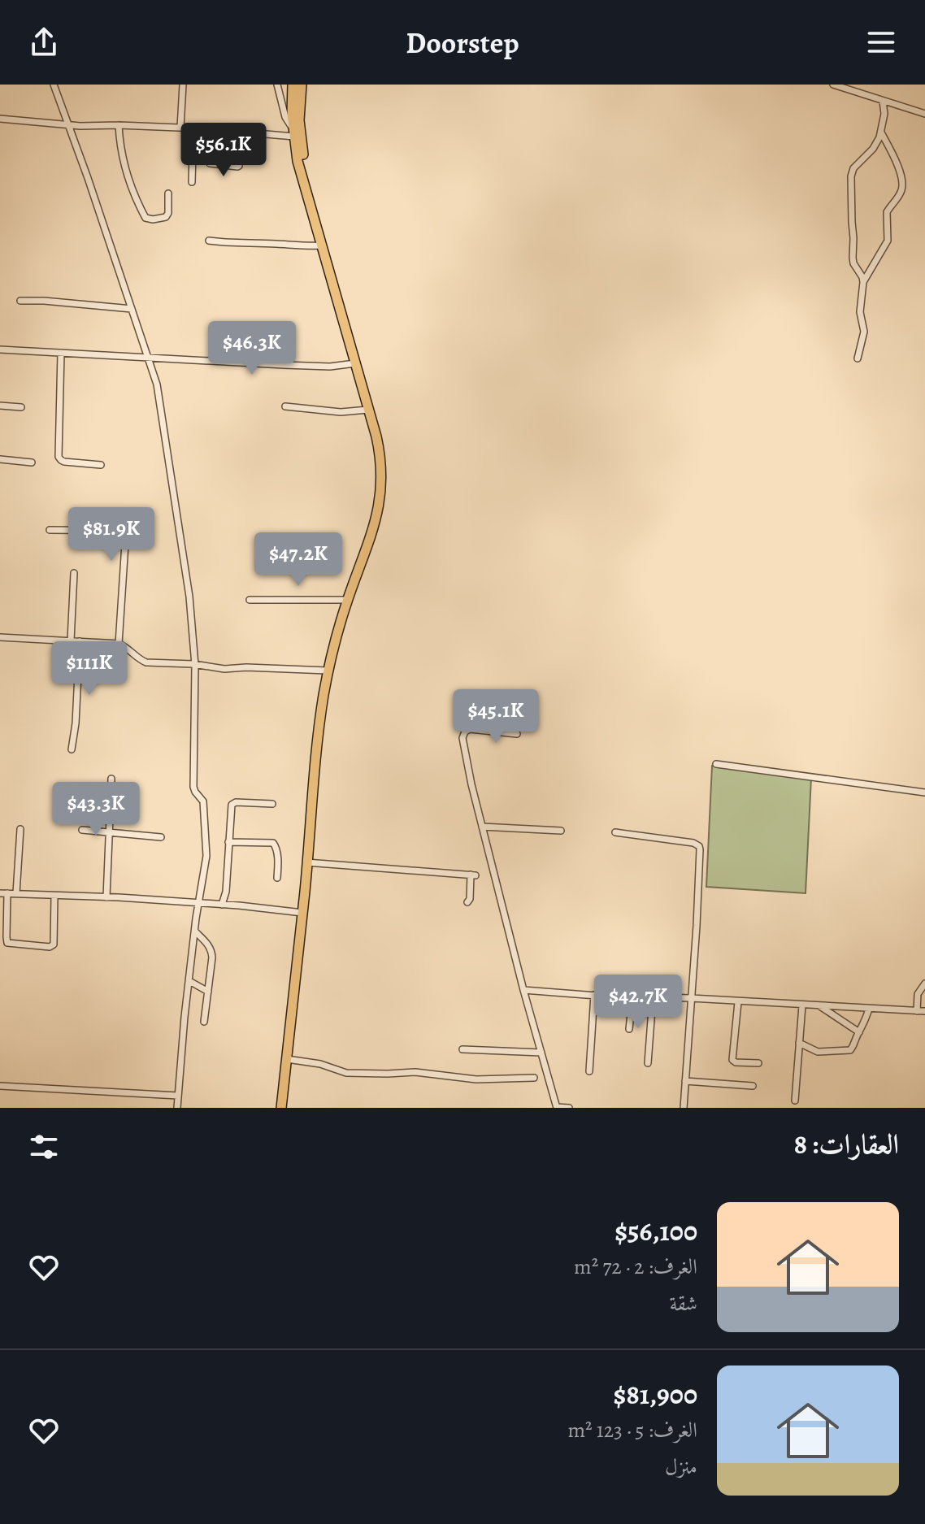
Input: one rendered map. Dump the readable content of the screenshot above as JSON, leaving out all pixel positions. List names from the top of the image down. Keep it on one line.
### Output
{"page":{"header":"Doorstep","price":["$56.1K","$46.3K","$81.9K","$47.2K","$111K","$45.1K","$43.3K","$42.7K"],"heading":"العقارات: 8","list":[{"name":"$56,100","note":"الغرف: 2 · 72 m² · شقة"},{"name":"$81,900","note":"الغرف: 5 · 123 m² · منزل"}]}}
